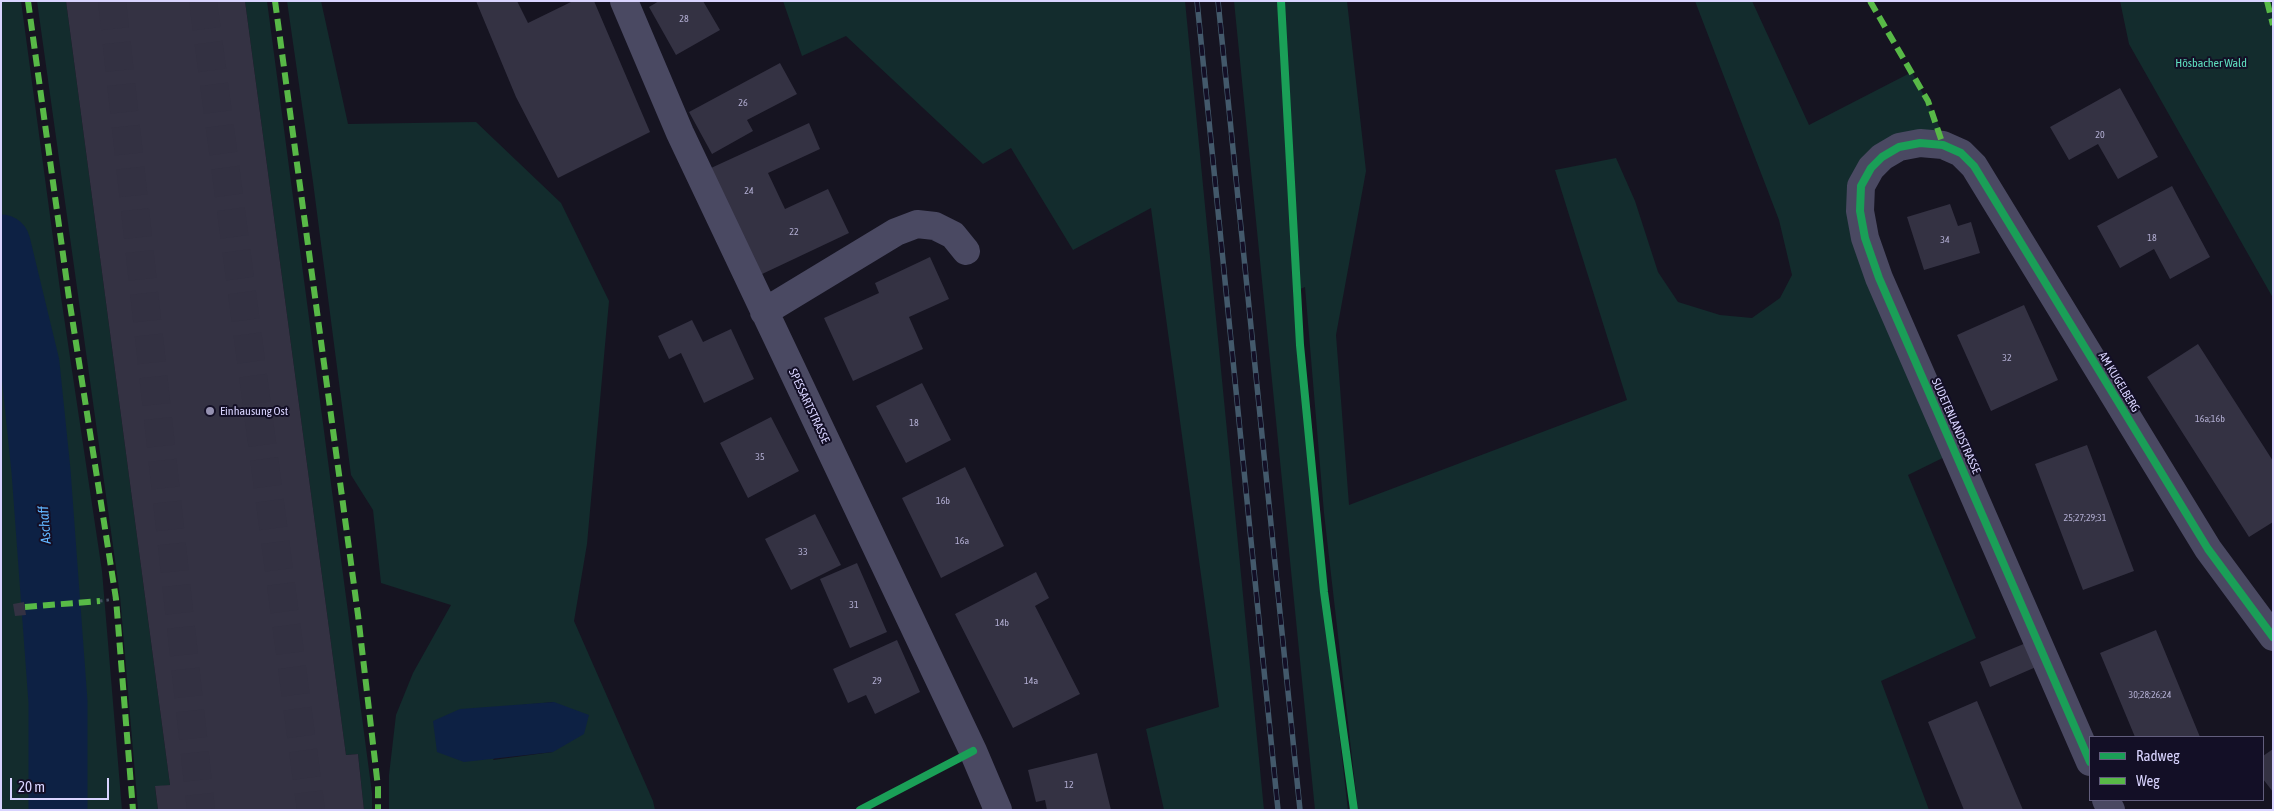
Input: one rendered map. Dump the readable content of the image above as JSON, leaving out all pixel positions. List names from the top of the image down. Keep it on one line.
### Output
{"streets":{"street":["AM KUGELBERG","SPESSARTSTRASSE","SUDETENLANDSTRASSE"]},"crossings":[["AM KUGELBERG","SUDETENLANDSTRASSE"]],"water":["Aschaff"],"parks":["Hösbacher Wald"],"places":["Einhausung Ost"],"house_numbers":["28","26","20","24","22","18","34","32","16a;16b","18","35","16b","25;27;29;31","16a","33","31","14b","29","14a","30;28;26;24","12"],"legend":["Radweg","Weg"],"scale_bar":"20 m"}
